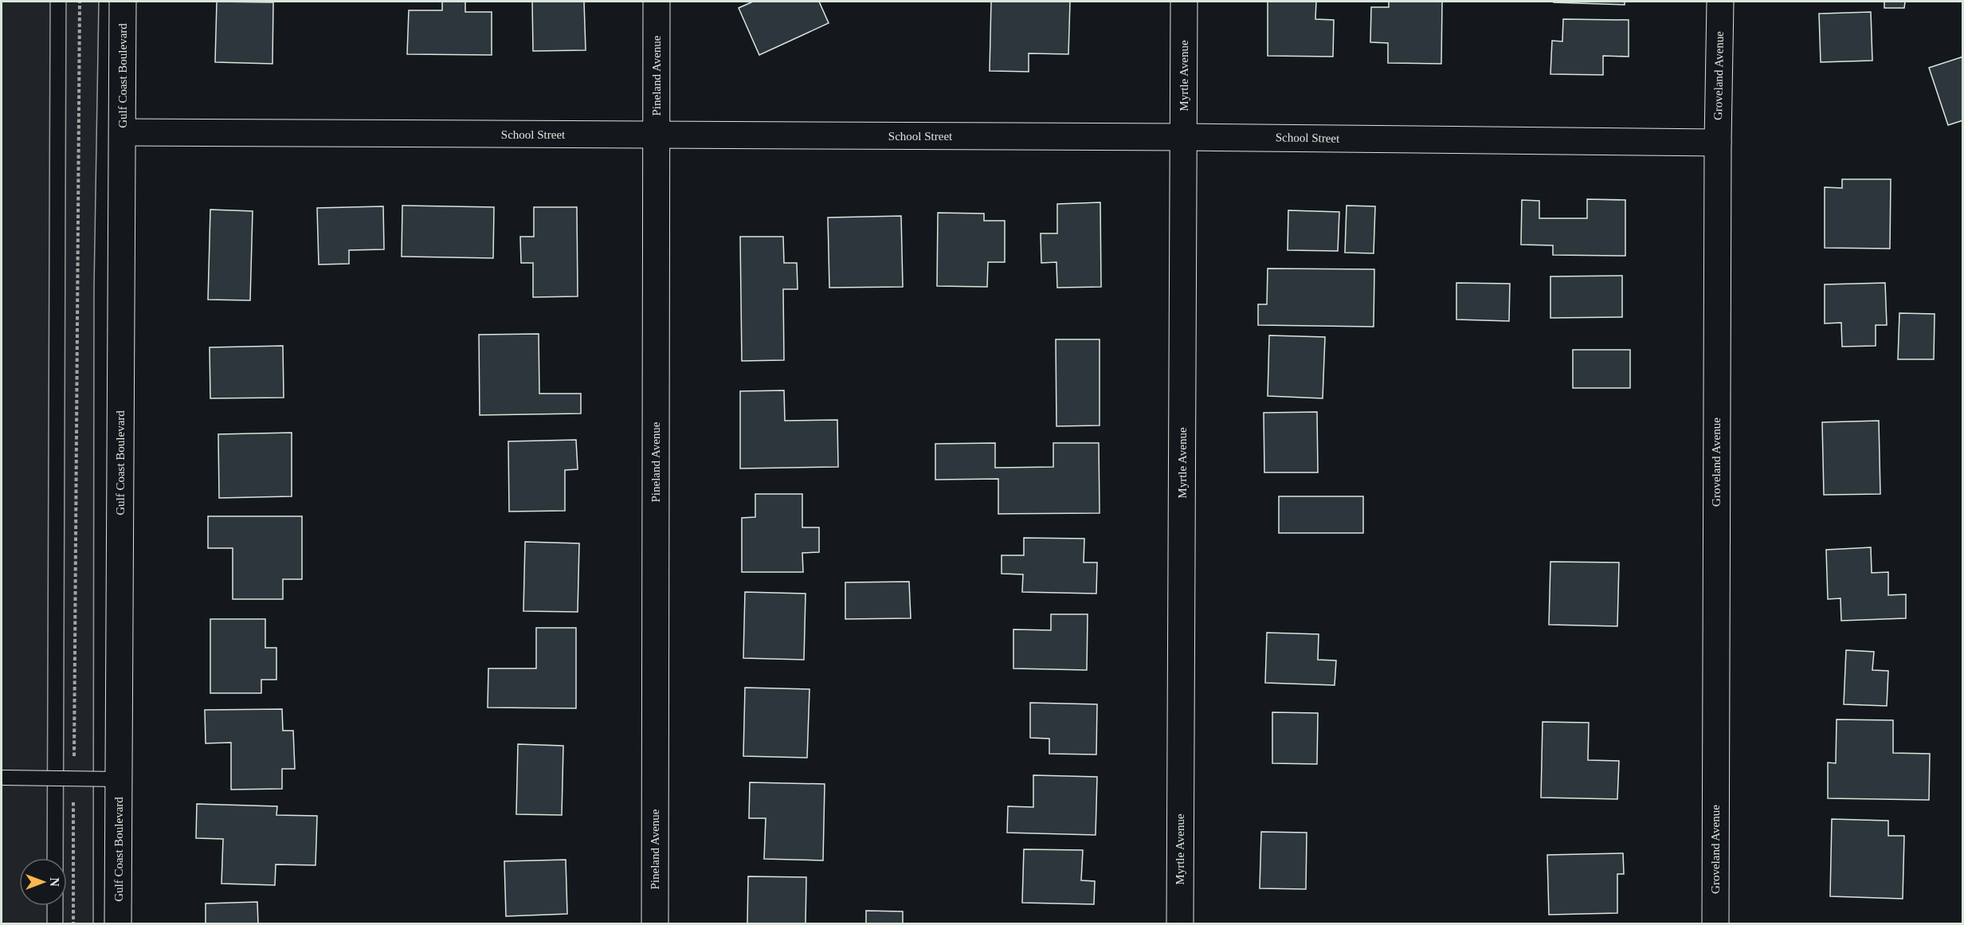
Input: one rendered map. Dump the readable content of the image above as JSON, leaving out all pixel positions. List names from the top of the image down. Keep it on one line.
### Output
{"streets":{"street":["Gulf Coast Boulevard","Pineland Avenue","Myrtle Avenue","Groveland Avenue","School Street"]},"crossings":[["Gulf Coast Boulevard","School Street"],["Pineland Avenue","School Street"],["Myrtle Avenue","School Street"],["Groveland Avenue","School Street"]],"north":"right"}
